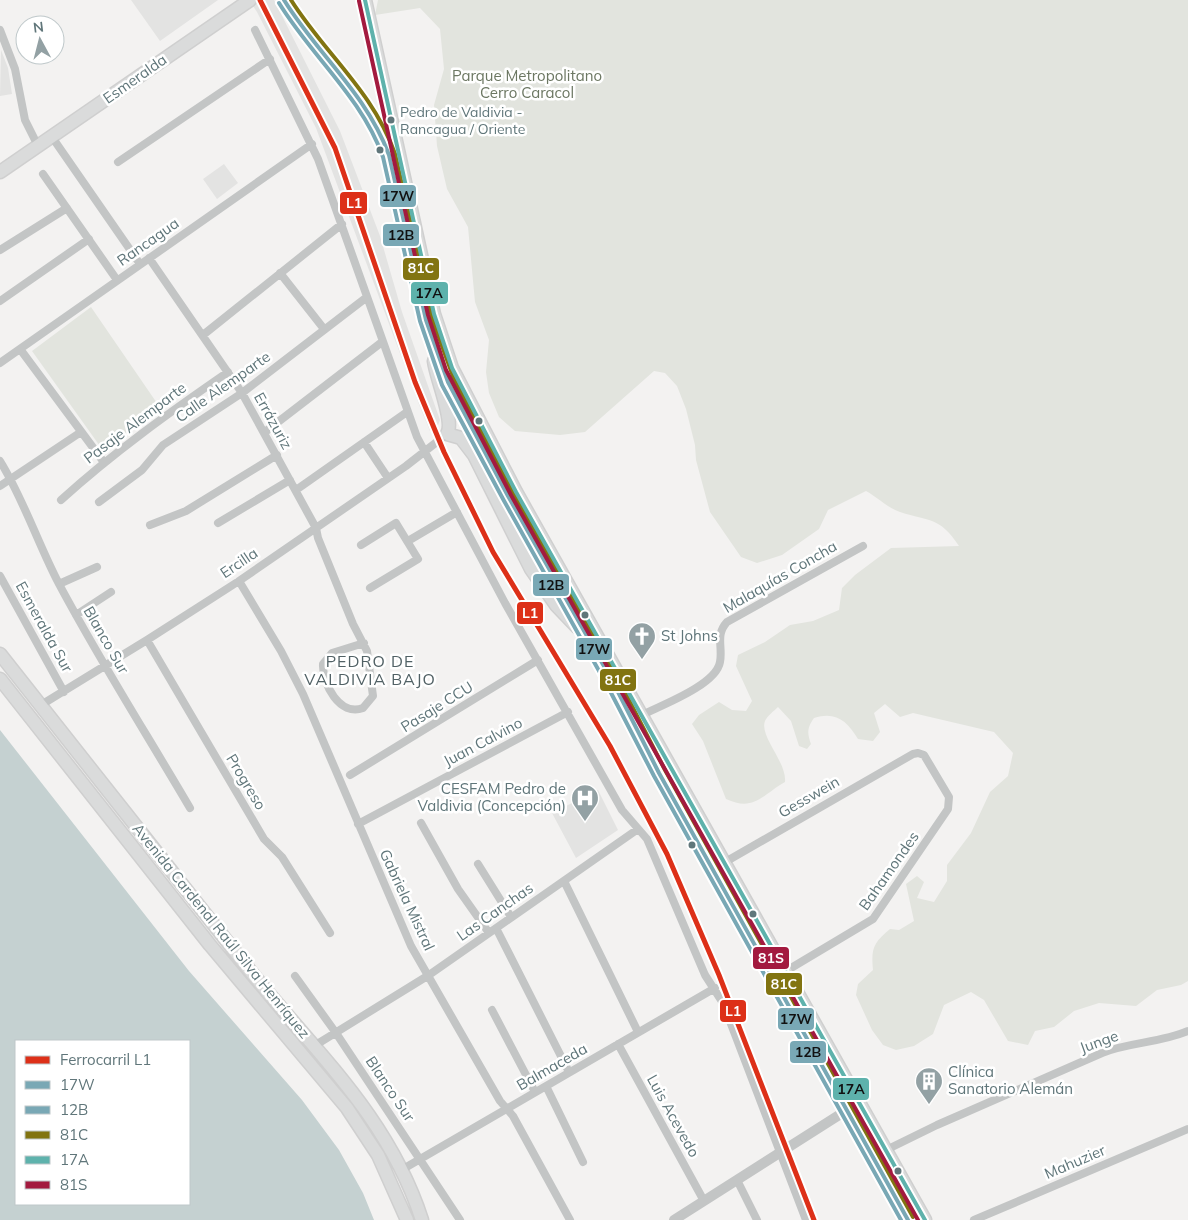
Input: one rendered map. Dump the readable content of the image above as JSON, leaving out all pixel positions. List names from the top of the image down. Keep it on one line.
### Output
{"streets":{"main road":["Esmeralda","Avenida Cardenal Raúl Silva Henríquez"],"street":["Rancagua","Calle Alemparte","Errázuriz","Pasaje Alemparte","Ercilla","Malaquías Concha","Esmeralda Sur","Blanco Sur","Pasaje CCU","Juan Calvino","Progreso","Gesswein","Bahamondes","Gabriela Mistral","Las Canchas","Junge","Balmaceda","Luis Acevedo","Mahuzier"]},"crossings":[["Rancagua","Errázuriz"],["Calle Alemparte","Errázuriz"],["Errázuriz","Pasaje Alemparte"],["Errázuriz","Ercilla"],["Ercilla","Esmeralda Sur"],["Ercilla","Blanco Sur"],["Ercilla","Progreso"],["Ercilla","Gabriela Mistral"],["Ercilla","Avenida Cardenal Raúl Silva Henríquez"],["Blanco Sur","Las Canchas"],["Blanco Sur","Balmaceda"],["Juan Calvino","Gabriela Mistral"],["Gesswein","Bahamondes"],["Gabriela Mistral","Las Canchas"],["Gabriela Mistral","Balmaceda"],["Las Canchas","Avenida Cardenal Raúl Silva Henríquez"],["Avenida Cardenal Raúl Silva Henríquez","Balmaceda"],["Balmaceda","Luis Acevedo"]],"districts":["PEDRO DE VALDIVIA BAJO"],"parks":["Parque Metropolitano Cerro Caracol"],"places":{"other":["Pedro de Valdivia - Rancagua / Oriente"],"church":["St Johns"],"hospital":["CESFAM Pedro de Valdivia (Concepción)"],"building":["Clínica Sanatorio Alemán"]},"lines":["rail line L1","transit line 17W","transit line 81C","transit line 17A","transit line 81S","transit line 12B"],"legend":["Ferrocarril L1","17W","12B","81C","17A","81S"],"north":"top"}
